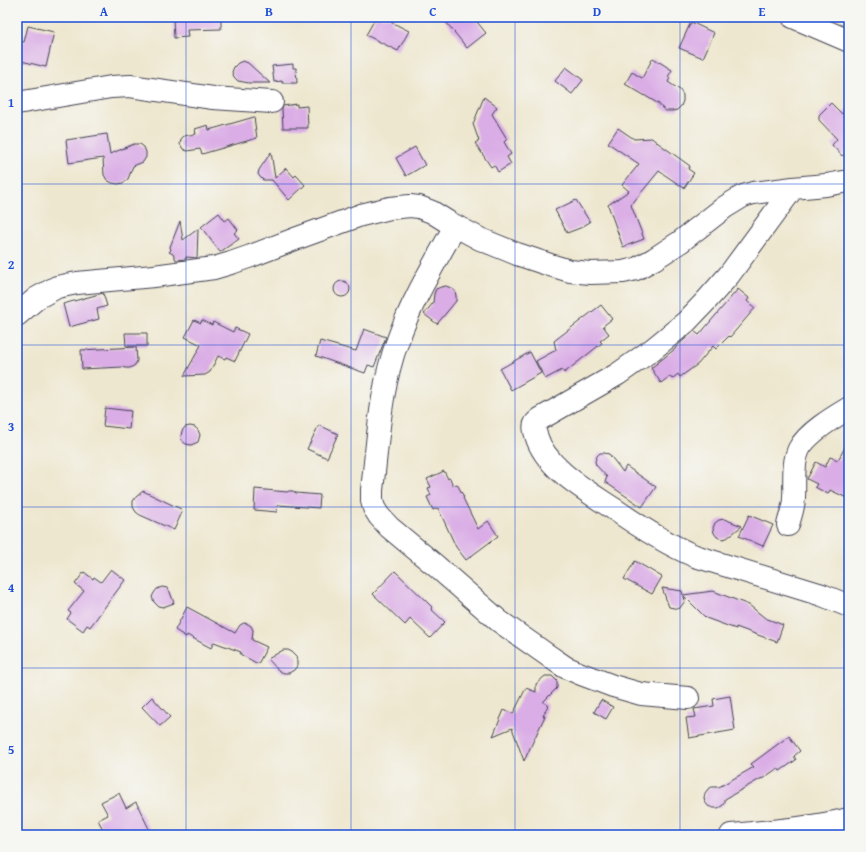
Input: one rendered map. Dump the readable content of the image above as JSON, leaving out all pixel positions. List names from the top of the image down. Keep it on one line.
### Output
{"grid":{"columns":["A","B","C","D","E"],"rows":["1","2","3","4","5"]}}
